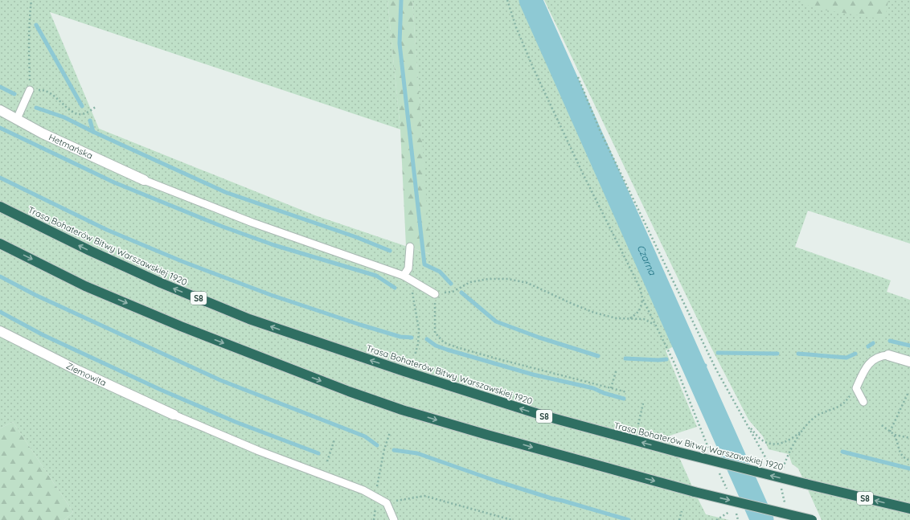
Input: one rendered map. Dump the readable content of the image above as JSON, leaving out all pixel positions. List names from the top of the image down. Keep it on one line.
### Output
{"streets":{"highway":["Trasa Bohaterów Bitwy Warszawskiej 1920","S8"],"street":["Hetmańska","Ziemowita"]},"water":["Czarna"]}
